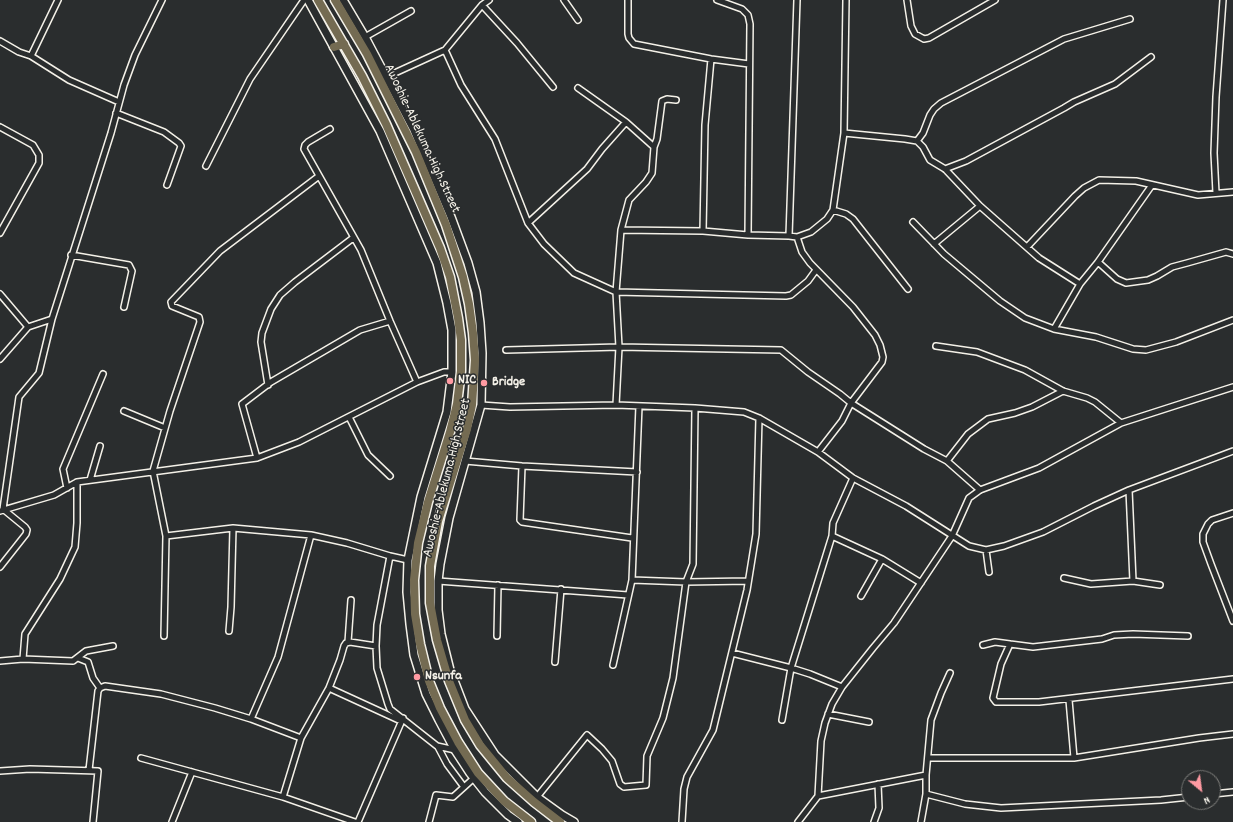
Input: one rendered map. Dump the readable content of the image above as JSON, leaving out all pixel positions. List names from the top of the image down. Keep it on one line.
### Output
{"streets":{"main road":["Awoshie-Ablekuma High Street"]},"places":["NIC","Bridge","Nsunfa"],"north":"bottom right"}
